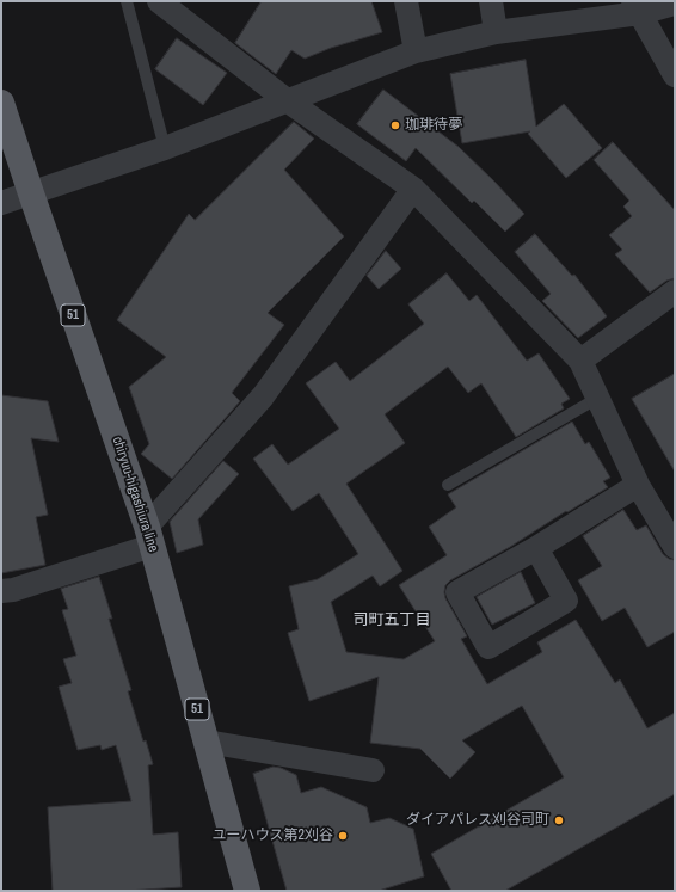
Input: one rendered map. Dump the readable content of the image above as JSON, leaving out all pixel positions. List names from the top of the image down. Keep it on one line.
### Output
{"streets":{"main road":["51","chiryuu-higashiura line"]},"districts":["司町五丁目"],"places":["珈琲待夢","ダイアパレス刈谷司町","ユーハウス第2刈谷"]}
